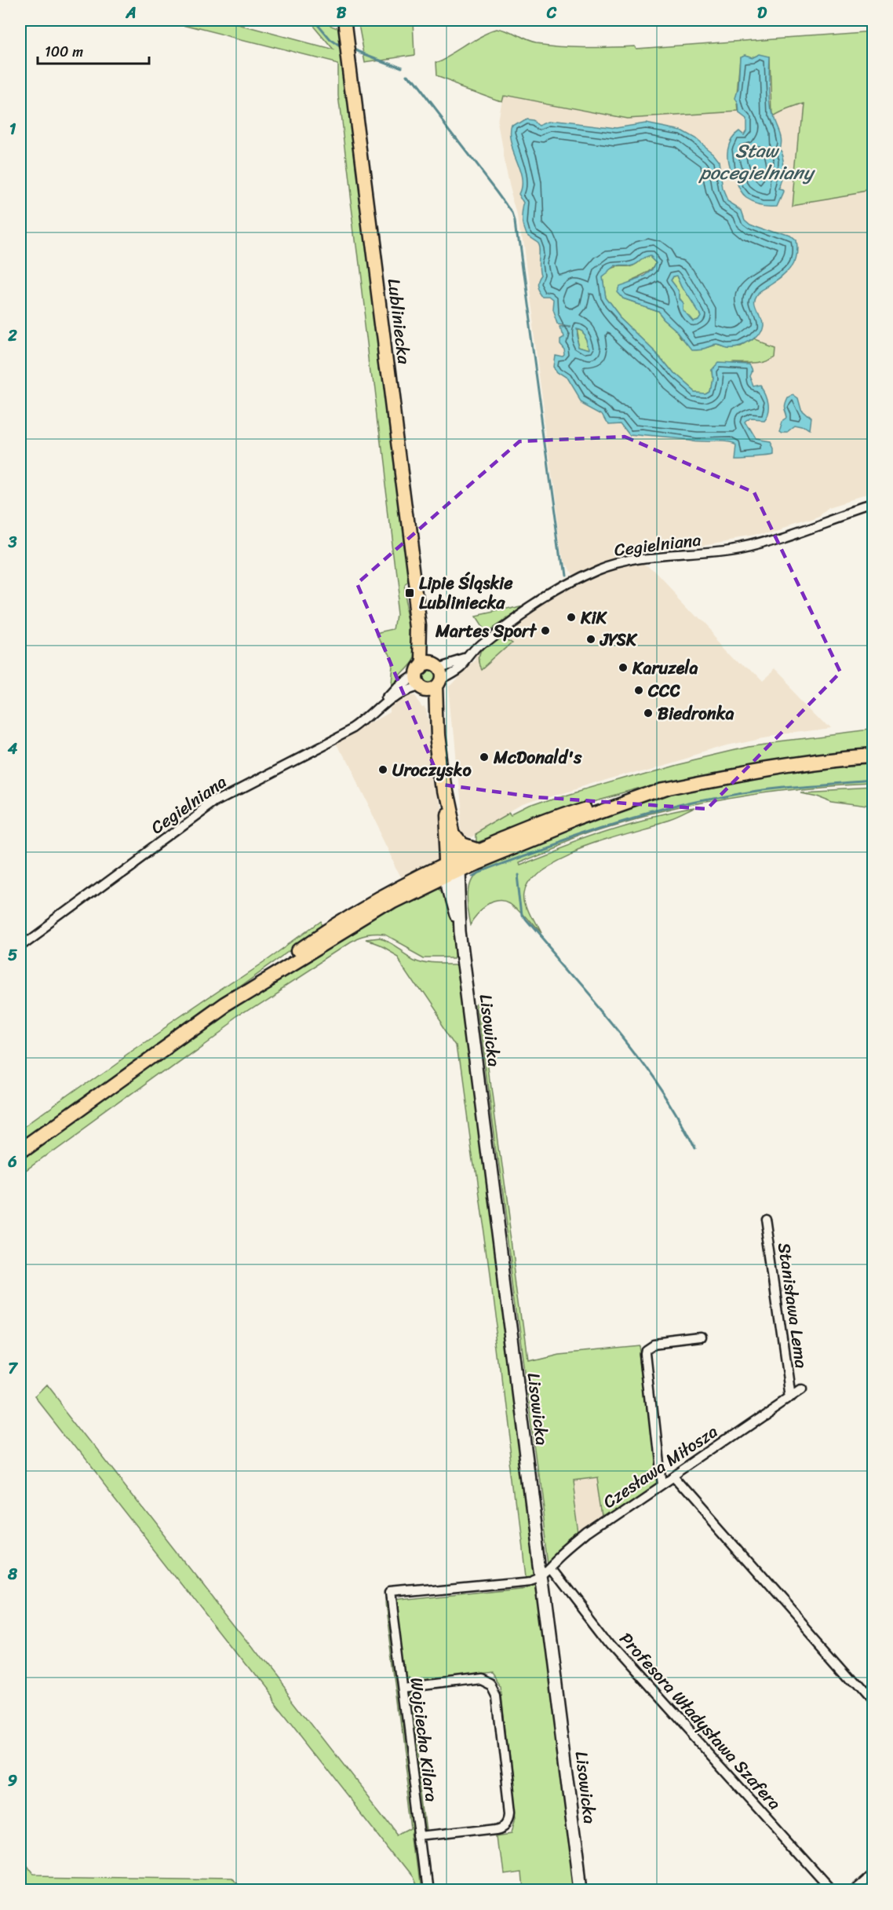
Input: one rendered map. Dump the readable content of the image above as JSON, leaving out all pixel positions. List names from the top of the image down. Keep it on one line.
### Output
{"streets":{"main road":["Lubliniecka","Lisowicka"],"street":["Cegielniana","Stanisława Lema","Czesława Miłosza","Profesora Władysława Szafera","Wojciecha Kilara"]},"crossings":[["Lubliniecka","Cegielniana"],["Lubliniecka","Lisowicka"],["Cegielniana","Lisowicka"],["Lisowicka","Czesława Miłosza"],["Lisowicka","Profesora Władysława Szafera"],["Lisowicka","Wojciecha Kilara"],["Stanisława Lema","Czesława Miłosza"],["Czesława Miłosza","Profesora Władysława Szafera"],["Czesława Miłosza","Wojciecha Kilara"],["Profesora Władysława Szafera","Wojciecha Kilara"]],"water":["Staw pocegielniany"],"places":{"transit":["Lipie Śląskie Lubliniecka"],"other":["KiK","Martes Sport","JYSK","Karuzela","CCC","Biedronka","McDonald's","Uroczysko"]},"scale_bar":"100 m","grid":{"columns":["A","B","C","D"],"rows":["1","2","3","4","5","6","7","8","9"]}}
